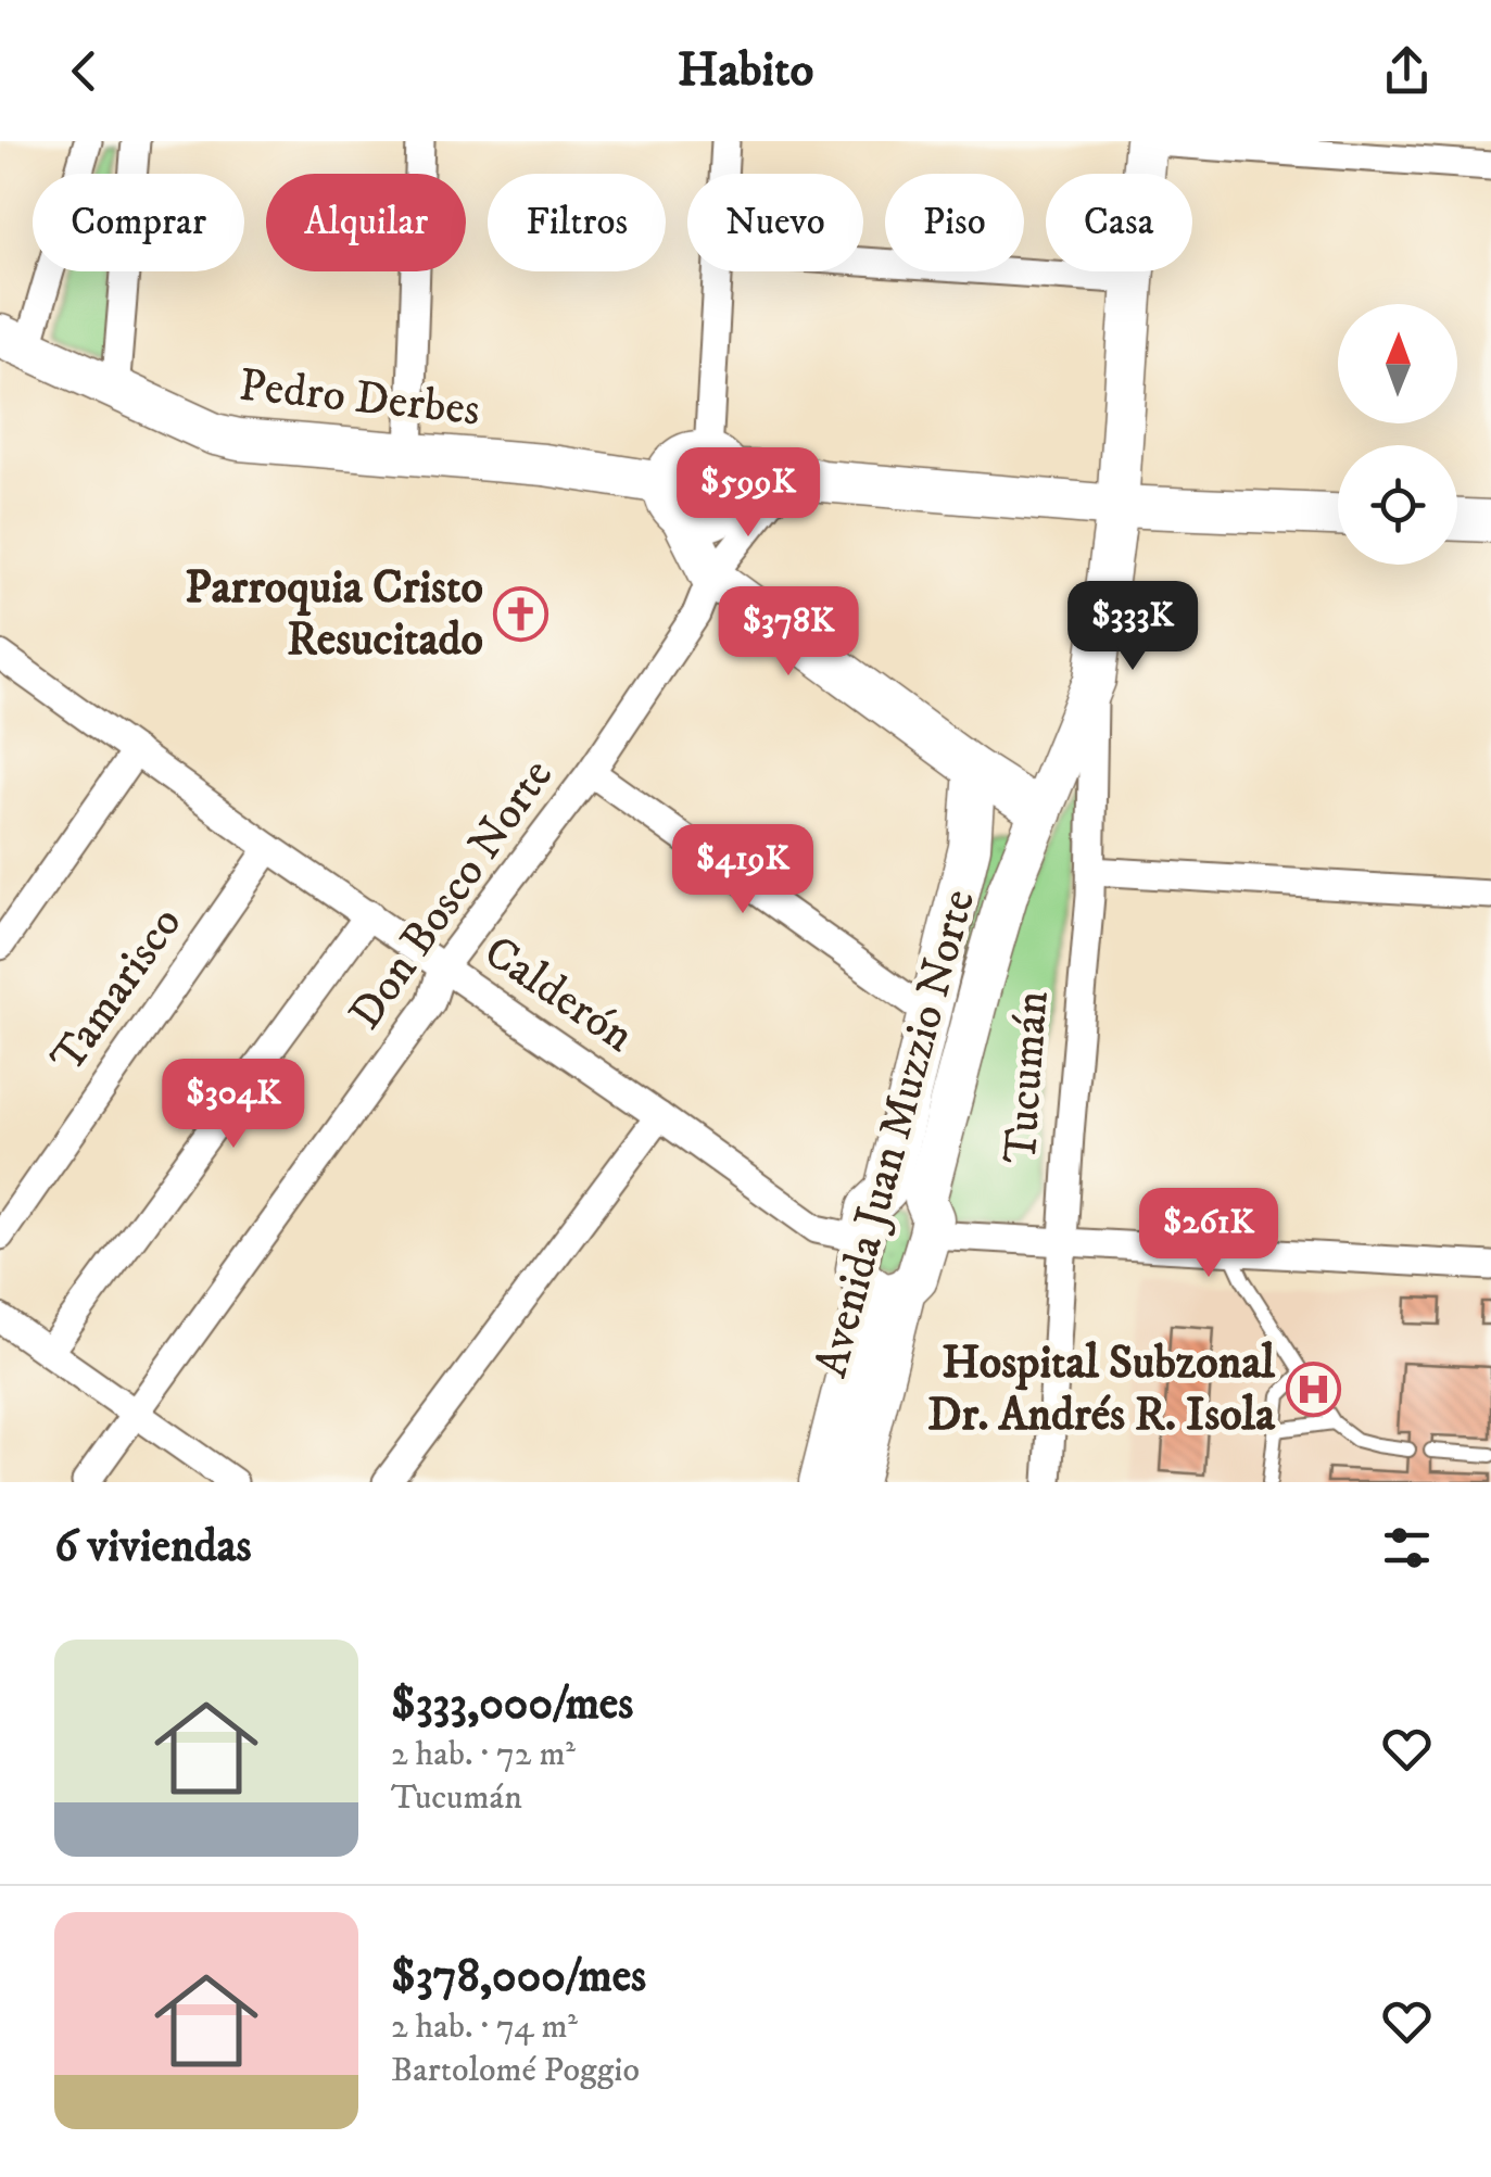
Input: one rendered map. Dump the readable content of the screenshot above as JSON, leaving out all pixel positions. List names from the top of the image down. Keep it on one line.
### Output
{"streets":{"main road":["Pedro Derbes","Tucumán","Avenida Juan Muzzio Norte"],"street":["Don Bosco Norte","Tamarisco","Calderón"]},"crossings":[["Don Bosco Norte","Calderón"],["Tamarisco","Calderón"],["Calderón","Avenida Juan Muzzio Norte"],["Tucumán","Avenida Juan Muzzio Norte"]],"places":{"church":["Parroquia Cristo Resucitado"],"hospital":["Hospital Subzonal Dr. Andrés R. Isola"]},"north":"top","page":{"header":"Habito","chip":["Comprar","Alquilar","Filtros","Nuevo","Piso","Casa"],"price":["$599K","$333K","$378K","$419K","$304K","$261K"],"heading":"6 viviendas","list":[{"name":"$333,000/mes","note":"2 hab. · 72 m² · Tucumán"},{"name":"$378,000/mes","note":"2 hab. · 74 m² · Bartolomé Poggio"}]}}
